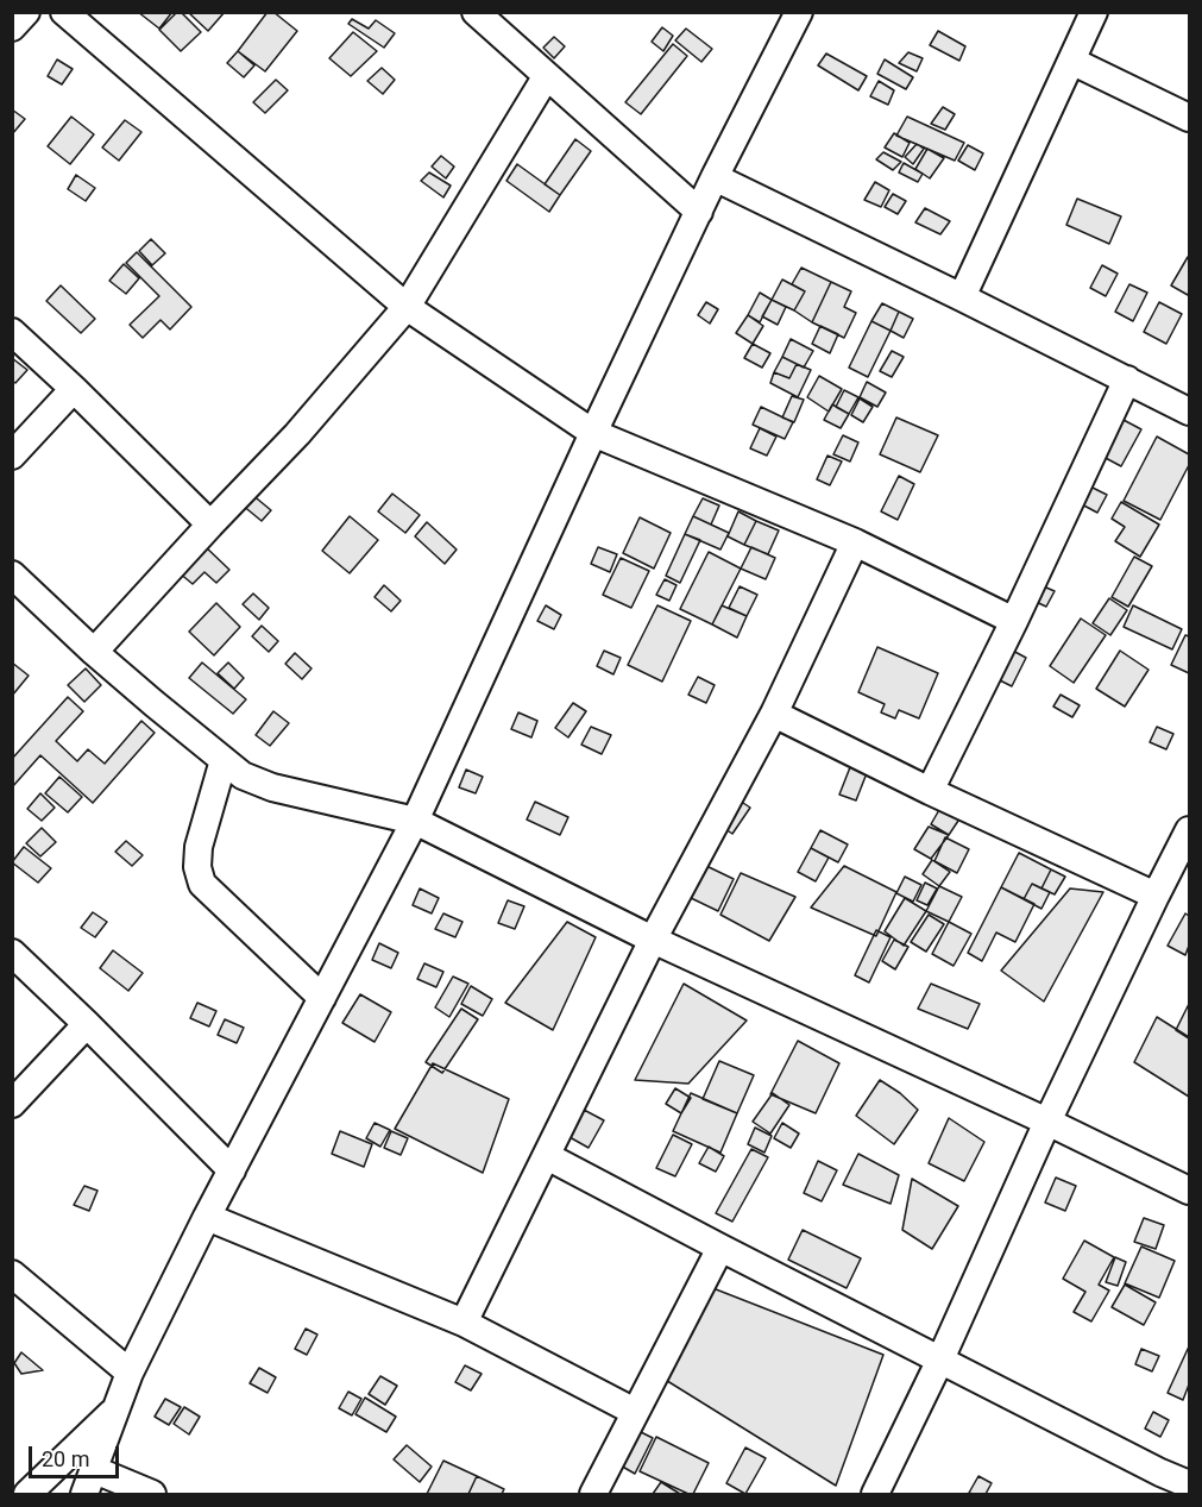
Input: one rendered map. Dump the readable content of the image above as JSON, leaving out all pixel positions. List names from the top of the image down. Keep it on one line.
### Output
{"scale_bar":"20 m"}
